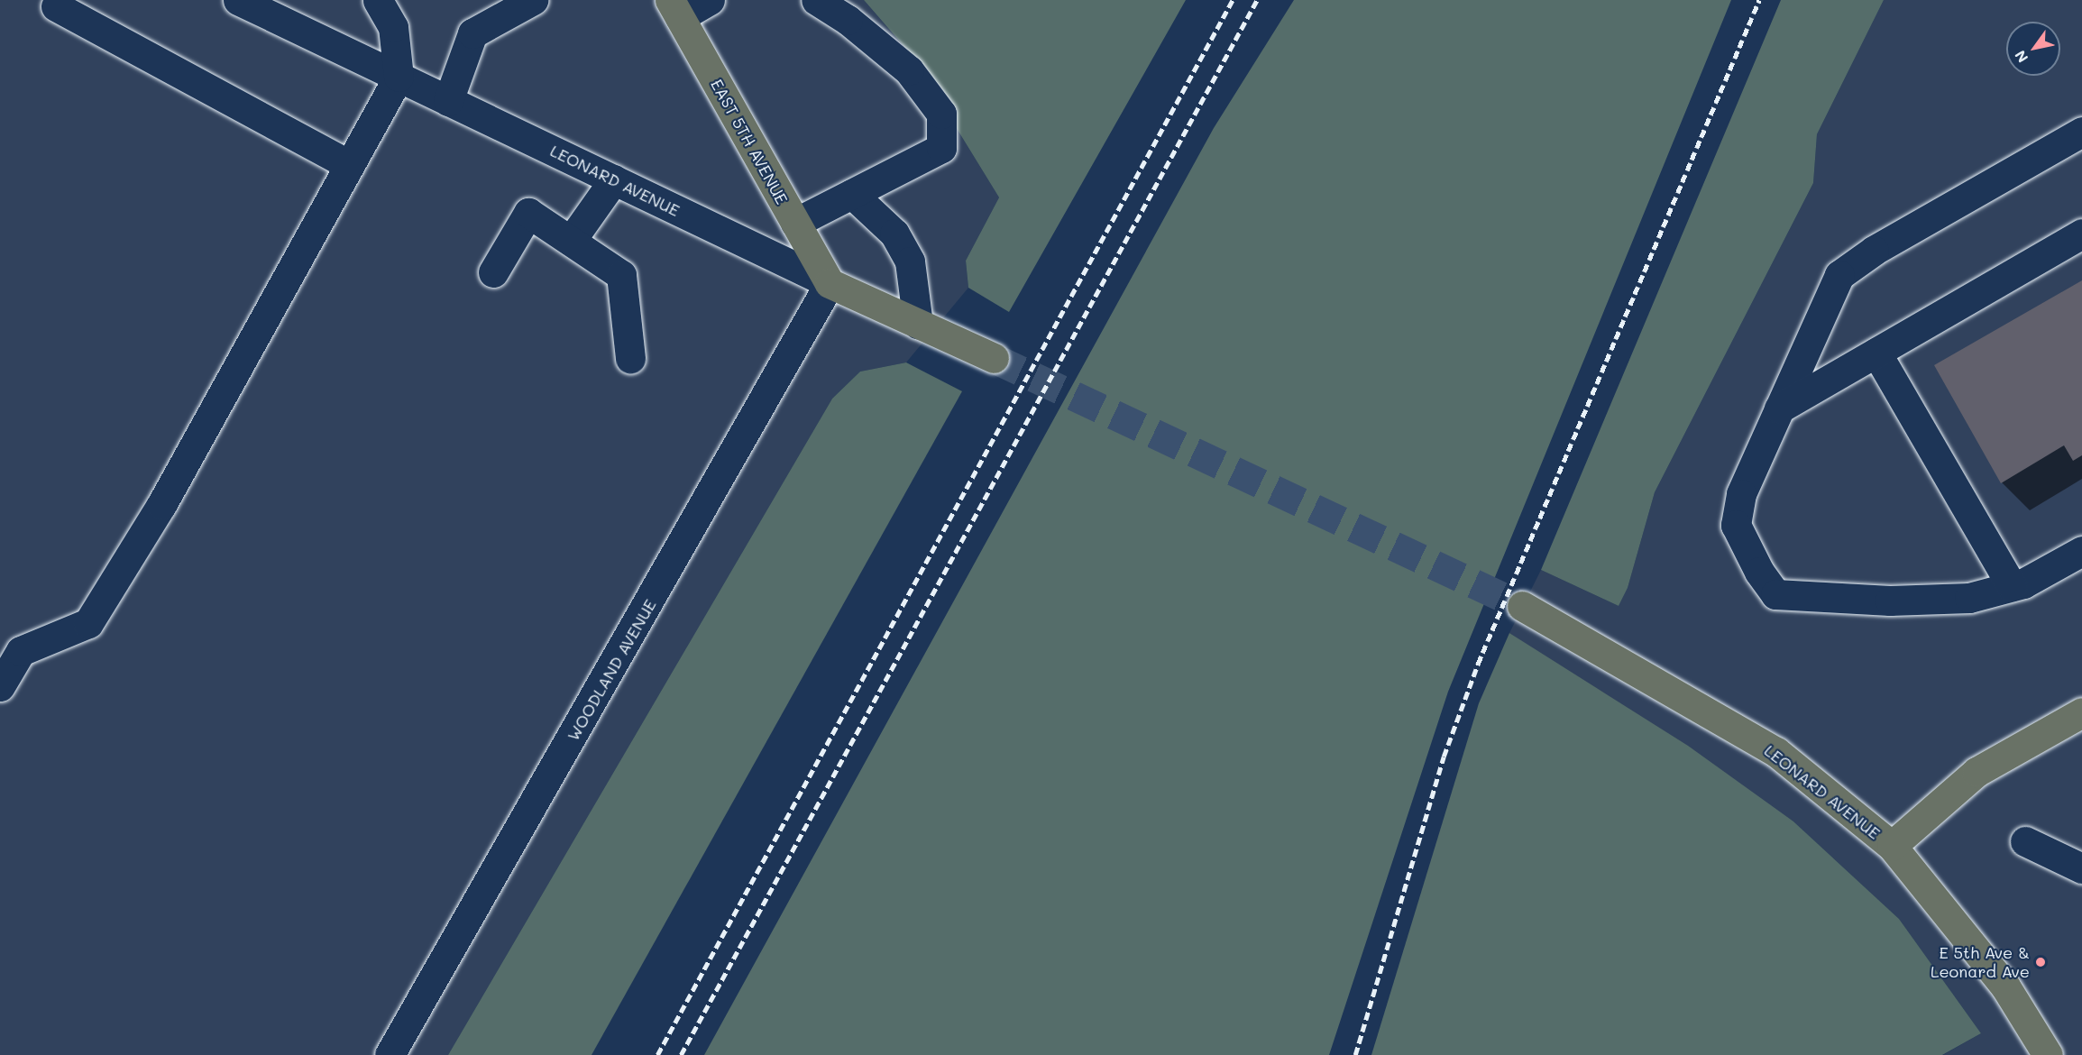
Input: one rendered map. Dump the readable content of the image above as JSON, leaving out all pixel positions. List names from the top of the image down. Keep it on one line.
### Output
{"streets":{"main road":["EAST 5TH AVENUE","LEONARD AVENUE"],"street":["WOODLAND AVENUE"]},"crossings":[["EAST 5TH AVENUE","LEONARD AVENUE"],["EAST 5TH AVENUE","WOODLAND AVENUE"],["LEONARD AVENUE","WOODLAND AVENUE"]],"places":["E 5th Ave & Leonard Ave"],"north":"bottom left"}
